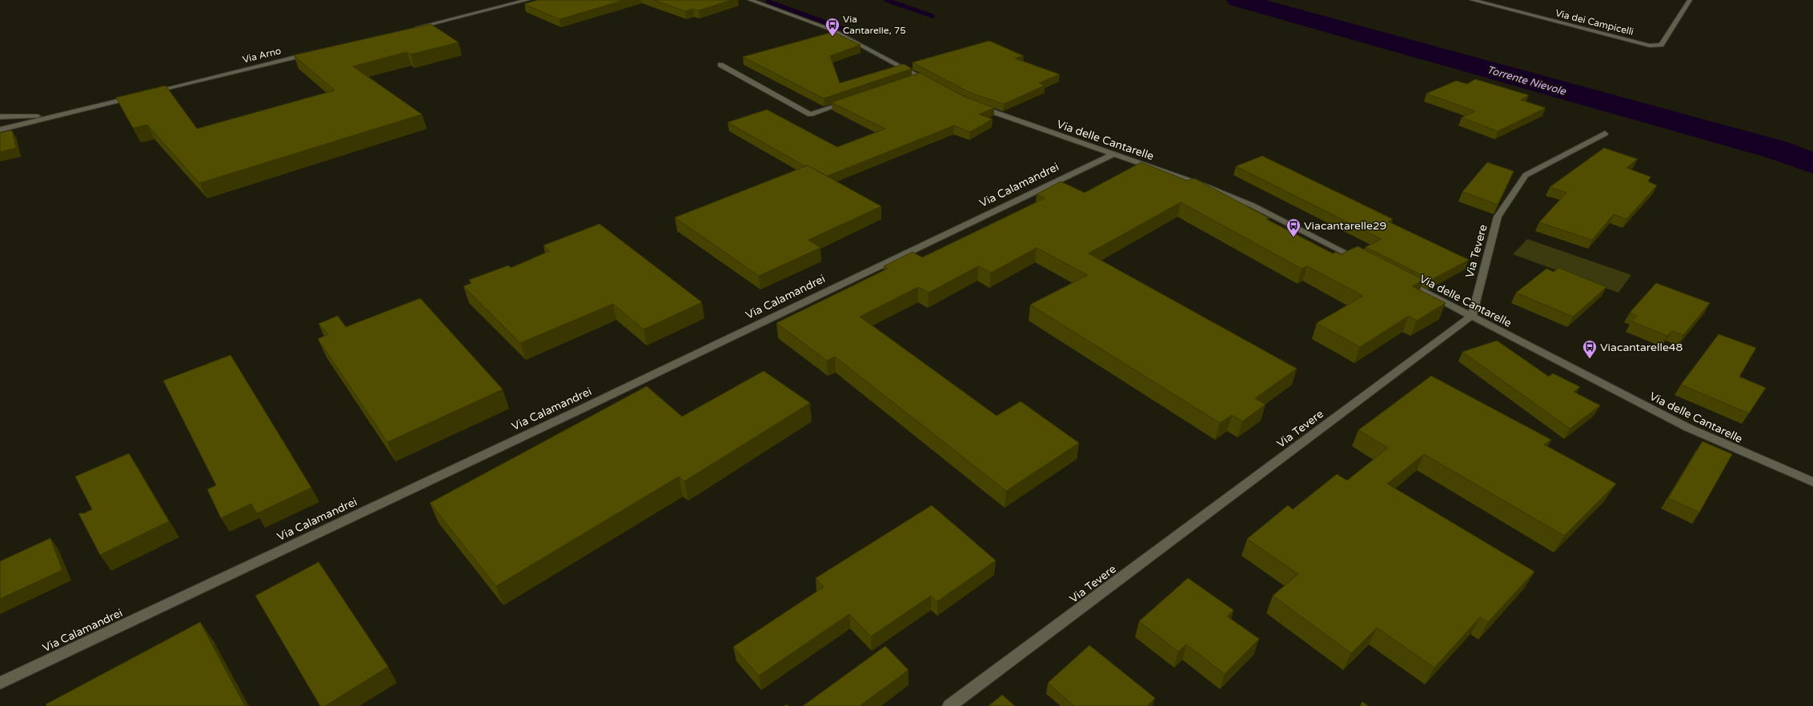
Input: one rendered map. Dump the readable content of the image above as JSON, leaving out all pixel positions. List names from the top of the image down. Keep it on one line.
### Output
{"streets":{"street":["Via dei Campicelli","Via Arno","Via delle Cantarelle","Via Calamandrei","Via Tevere"]},"crossings":[["Via delle Cantarelle","Via Calamandrei"],["Via delle Cantarelle","Via Tevere"]],"water":["Torrente Nievole"],"places":{"bus stop":["Via Cantarelle, 75","Viacantarelle29","Viacantarelle48"]}}
